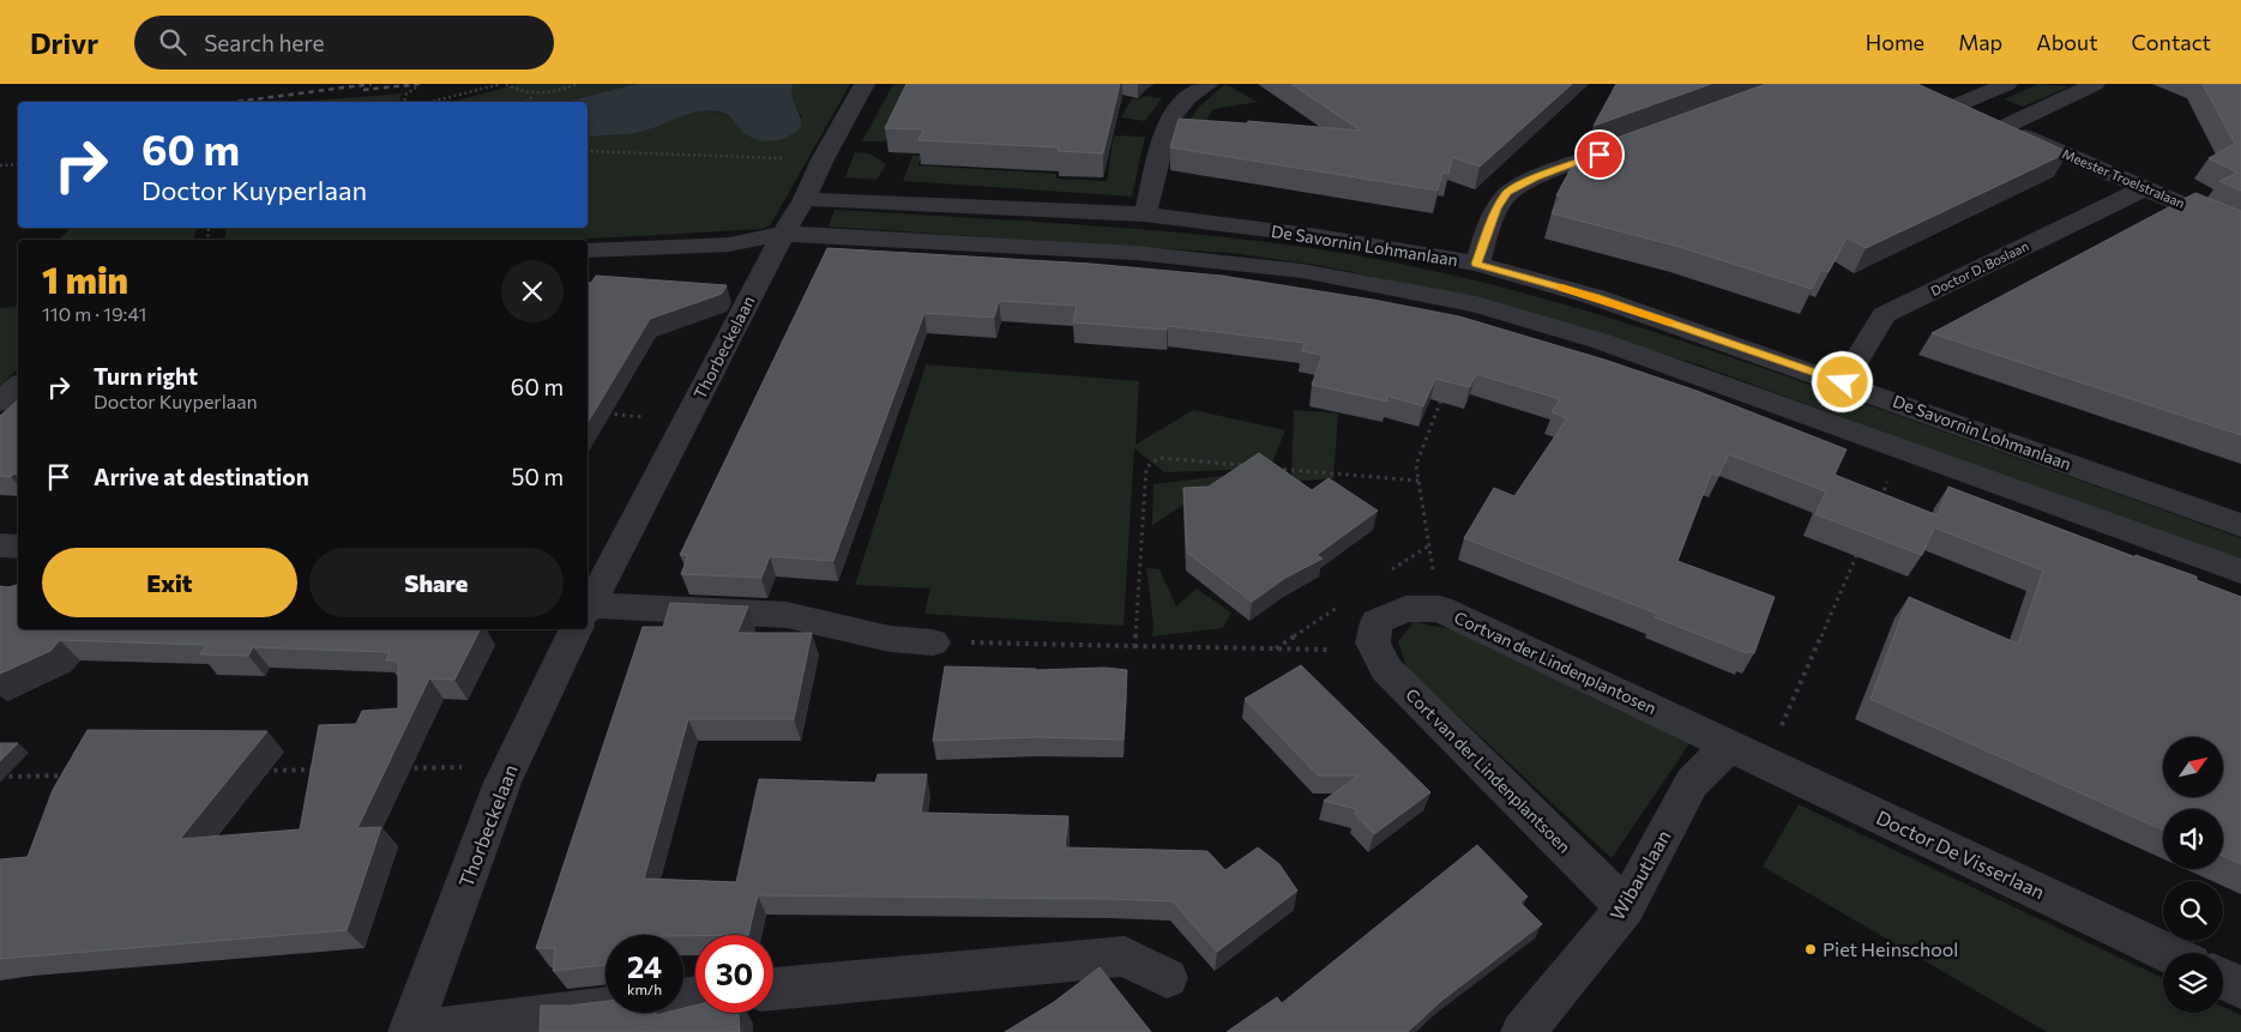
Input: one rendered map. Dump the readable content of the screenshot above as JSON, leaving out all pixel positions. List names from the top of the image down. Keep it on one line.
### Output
{"streets":{"street":["Meester Troelstralaan","De Savornin Lohmanlaan","Doctor D. Boslaan","Thorbeckelaan","Cortvan der Lindenplantosen","Cort van der Lindenplantsoen","Doctor De Visserlaan","Wibautlaan"]},"crossings":[["Meester Troelstralaan","Doctor D. Boslaan"],["De Savornin Lohmanlaan","Doctor D. Boslaan"],["De Savornin Lohmanlaan","Thorbeckelaan"],["Cortvan der Lindenplantosen","Cort van der Lindenplantsoen"],["Cortvan der Lindenplantosen","Doctor De Visserlaan"],["Cortvan der Lindenplantosen","Wibautlaan"],["Cort van der Lindenplantsoen","Wibautlaan"],["Doctor De Visserlaan","Wibautlaan"]],"places":["Piet Heinschool"],"north":"top right","page":{"header":"Drivr","search":"Search here","nav":["Home","Map","About","Contact"],"turn":["60 m","Doctor Kuyperlaan"],"heading":["1 min","110 m · 19:41"],"list":[{"name":"Turn right","note":"Doctor Kuyperlaan","value":"60 m"},{"name":"Arrive at destination","value":"50 m"}],"buttons":["Exit","Share"],"speed":"24 km/h","limit":"30"}}
